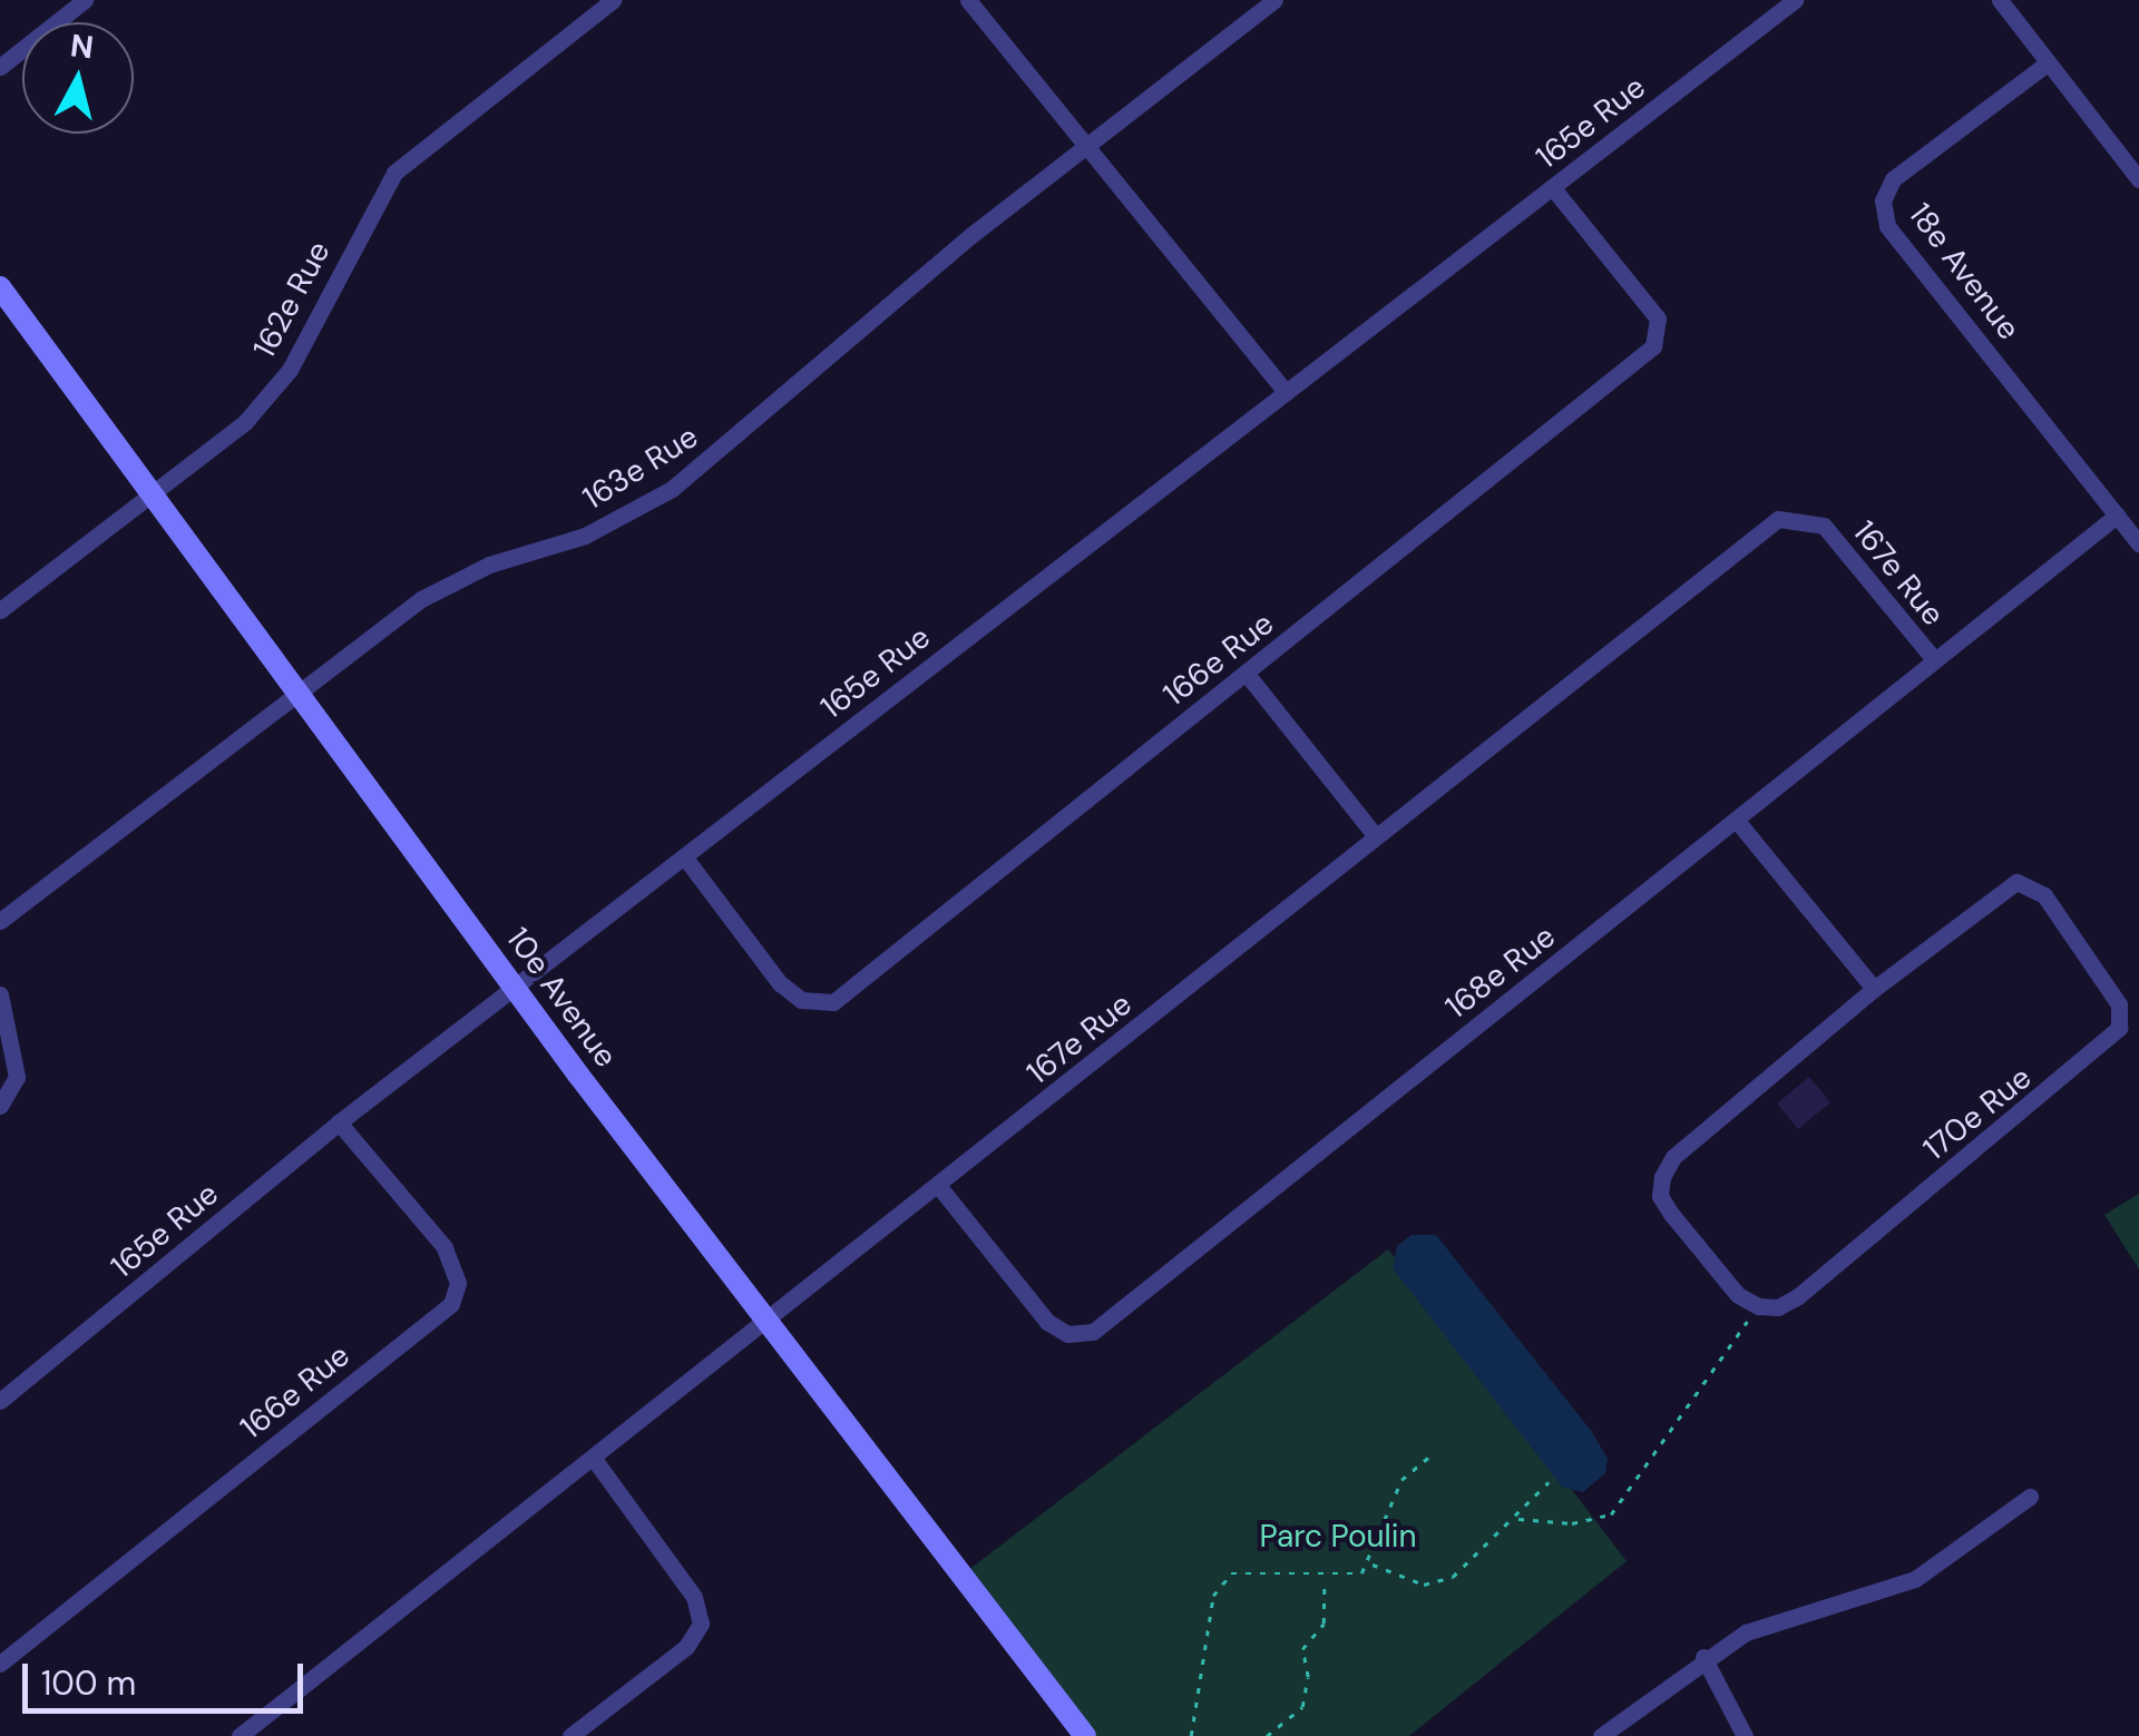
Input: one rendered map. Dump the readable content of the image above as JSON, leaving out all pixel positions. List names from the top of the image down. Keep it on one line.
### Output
{"streets":{"street":["165e Rue","18e Avenue","162e Rue","163e Rue","167e Rue","166e Rue","168e Rue","10e Avenue","170e Rue"]},"crossings":[["165e Rue","166e Rue"],["165e Rue","10e Avenue"],["18e Avenue","168e Rue"],["162e Rue","10e Avenue"],["163e Rue","10e Avenue"],["167e Rue","168e Rue"],["167e Rue","10e Avenue"]],"parks":["Parc Poulin"],"scale_bar":"100 m","north":"top"}
